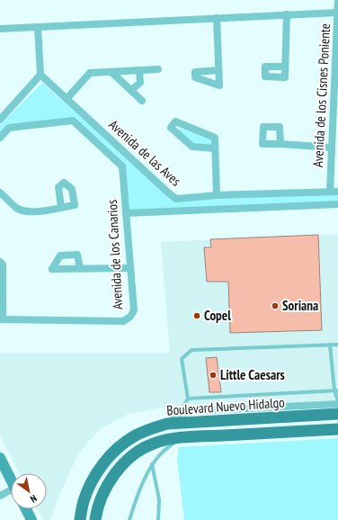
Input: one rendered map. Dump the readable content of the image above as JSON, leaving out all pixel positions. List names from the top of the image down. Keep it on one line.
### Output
{"streets":{"main road":["Boulevard Nuevo Hidalgo"],"street":["Avenida de los Cisnes Poniente","Avenida de las Aves","Avenida de los Canarios"]},"crossings":[["Avenida de los Cisnes Poniente","Avenida de las Aves"],["Avenida de las Aves","Avenida de los Canarios"]],"places":["Soriana","Copel","Little Caesars"],"north":"bottom right"}
